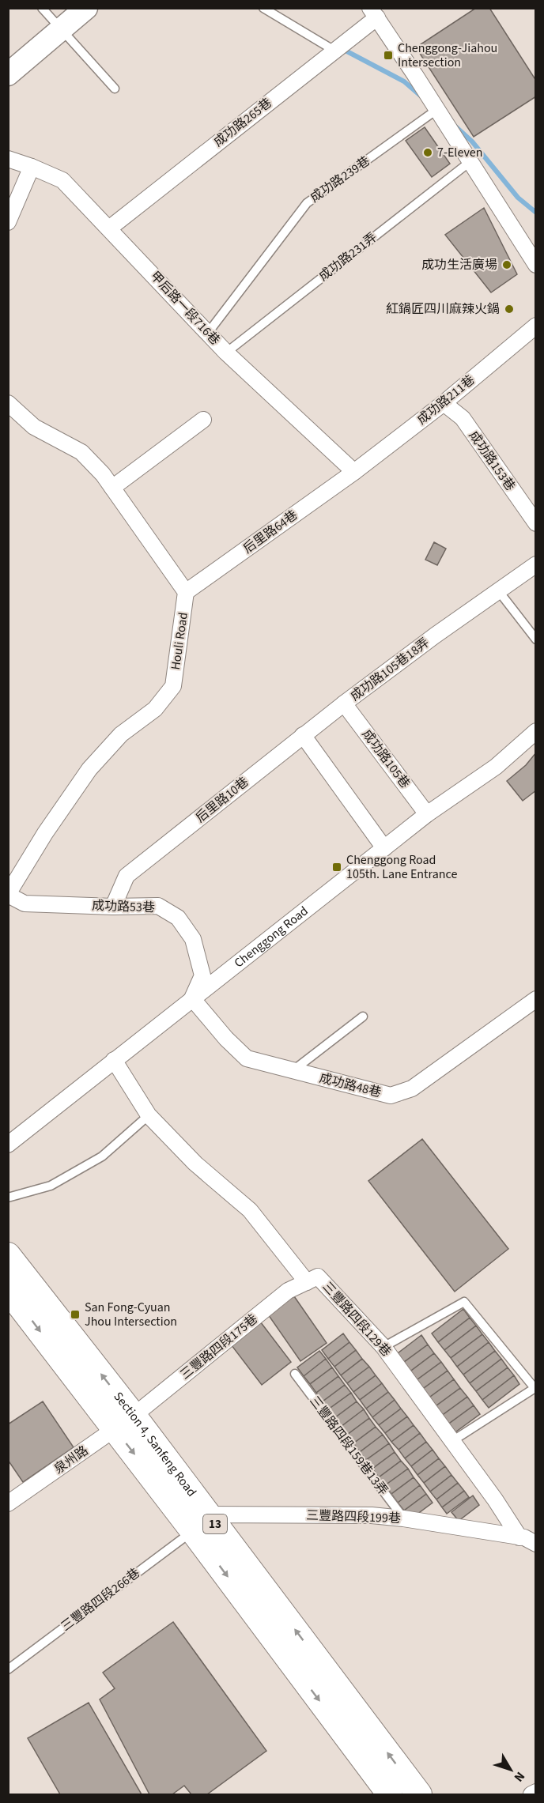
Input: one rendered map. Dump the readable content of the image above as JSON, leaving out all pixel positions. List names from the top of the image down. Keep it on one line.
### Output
{"streets":{"main road":["Section 4, Sanfeng Road","13"],"street":["成功路265巷","甲后路一段716巷","成功路211巷","成功路153巷","后里路64巷","Houli Road","成功路105巷18弄","成功路105巷","后里路10巷","成功路53巷","Chenggong Road","成功路48巷","三豐路四段129巷","三豐路四段175巷","泉州路","三豐路四段199巷"],"lane":["成功路239巷","成功路231弄","三豐路四段159巷13弄","三豐路四段266巷"]},"crossings":[["成功路265巷","甲后路一段716巷"],["成功路239巷","甲后路一段716巷"],["成功路231弄","甲后路一段716巷"],["甲后路一段716巷","成功路211巷"],["甲后路一段716巷","后里路64巷"],["成功路211巷","成功路153巷"],["成功路211巷","后里路64巷"],["后里路64巷","Houli Road"],["Houli Road","成功路53巷"],["成功路105巷18弄","成功路105巷"],["成功路105巷18弄","后里路10巷"],["成功路105巷","后里路10巷"],["成功路105巷","Chenggong Road"],["后里路10巷","成功路53巷"],["成功路53巷","Chenggong Road"],["成功路53巷","成功路48巷"],["Chenggong Road","成功路48巷"],["Chenggong Road","三豐路四段129巷"],["三豐路四段129巷","三豐路四段175巷"],["三豐路四段129巷","三豐路四段199巷"],["三豐路四段175巷","Section 4, Sanfeng Road"],["三豐路四段175巷","泉州路"],["Section 4, Sanfeng Road","泉州路"],["Section 4, Sanfeng Road","三豐路四段199巷"],["Section 4, Sanfeng Road","三豐路四段266巷"],["三豐路四段159巷13弄","三豐路四段199巷"],["三豐路四段199巷","三豐路四段266巷"]],"places":{"transit":["Chenggong-Jiahou Intersection","Chenggong Road 105th. Lane Entrance","San Fong-Cyuan Jhou Intersection"],"other":["7-Eleven","成功生活廣場","紅鍋匠四川麻辣火鍋"]},"north":"bottom right"}
